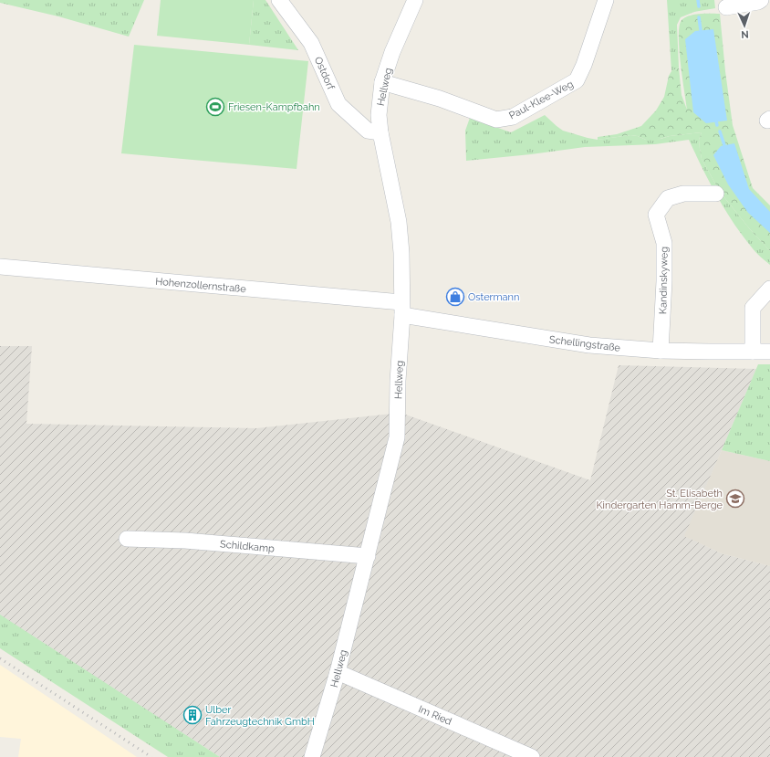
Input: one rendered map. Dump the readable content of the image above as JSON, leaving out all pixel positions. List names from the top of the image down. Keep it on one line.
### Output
{"streets":{"street":["Ostdorf","Hellweg","Paul-Klee-Weg","Kandinskyweg","Hohenzollernstraße","Schellingstraße","Schildkamp","Im Ried"]},"crossings":[["Ostdorf","Hellweg"],["Hellweg","Paul-Klee-Weg"],["Hellweg","Hohenzollernstraße"],["Hellweg","Schellingstraße"],["Hellweg","Schildkamp"],["Hellweg","Im Ried"],["Kandinskyweg","Schellingstraße"],["Hohenzollernstraße","Schellingstraße"]],"places":{"sports":["Friesen-Kampfbahn"],"shop":["Ostermann"],"school or university":["St. Elisabeth Kindergarten Hamm-Berge"],"building":["Ulber Fahrzeugtechnik GmbH"]},"north":"bottom"}
